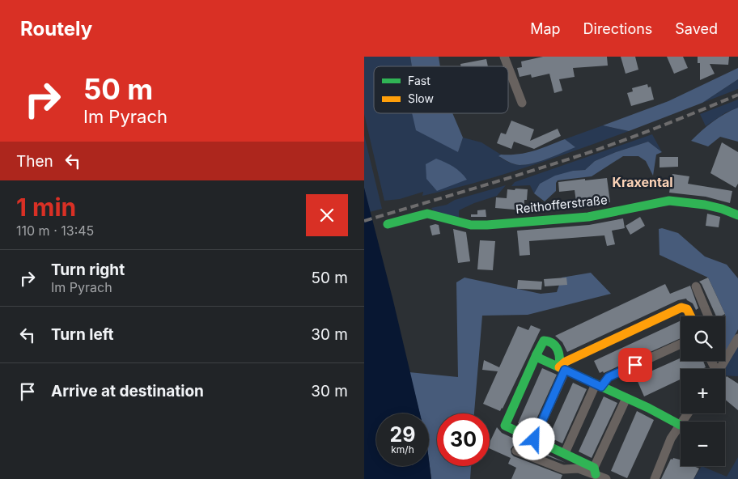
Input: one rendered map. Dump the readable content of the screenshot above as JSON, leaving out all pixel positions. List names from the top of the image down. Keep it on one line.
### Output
{"streets":{"street":["Reithofferstraße"]},"districts":["Kraxental"],"legend":["Fast","Slow"],"page":{"header":"Routely","nav":["Map","Directions","Saved"],"turn":["50 m","Im Pyrach"],"then":"Then","heading":["1 min","110 m · 13:45"],"list":[{"name":"Turn right","note":"Im Pyrach","value":"50 m"},{"name":"Turn left","value":"30 m"},{"name":"Arrive at destination","value":"30 m"}],"map_buttons":["+","−"],"speed":"29 km/h","limit":"30"}}
